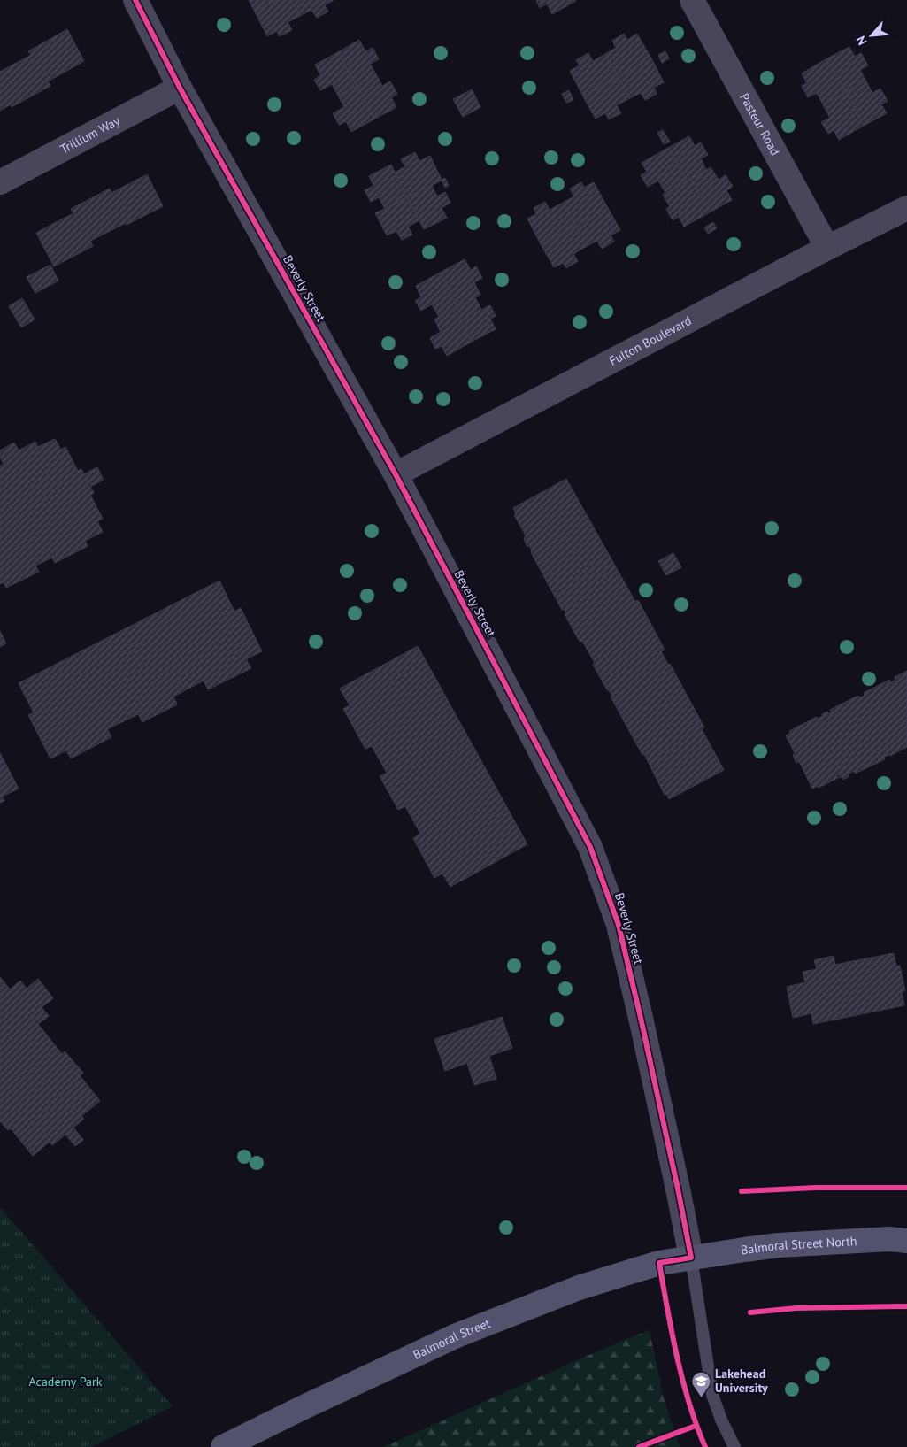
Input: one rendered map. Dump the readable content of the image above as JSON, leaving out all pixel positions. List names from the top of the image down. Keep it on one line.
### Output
{"streets":{"main road":["Balmoral Street North","Balmoral Street"],"street":["Pasteur Road","Trillium Way","Beverly Street","Fulton Boulevard"]},"crossings":[["Pasteur Road","Fulton Boulevard"],["Trillium Way","Beverly Street"],["Beverly Street","Fulton Boulevard"],["Beverly Street","Balmoral Street North"],["Beverly Street","Balmoral Street"],["Balmoral Street North","Balmoral Street"]],"parks":["Academy Park"],"places":{"school or university":["Lakehead University"]},"north":"bottom left"}
